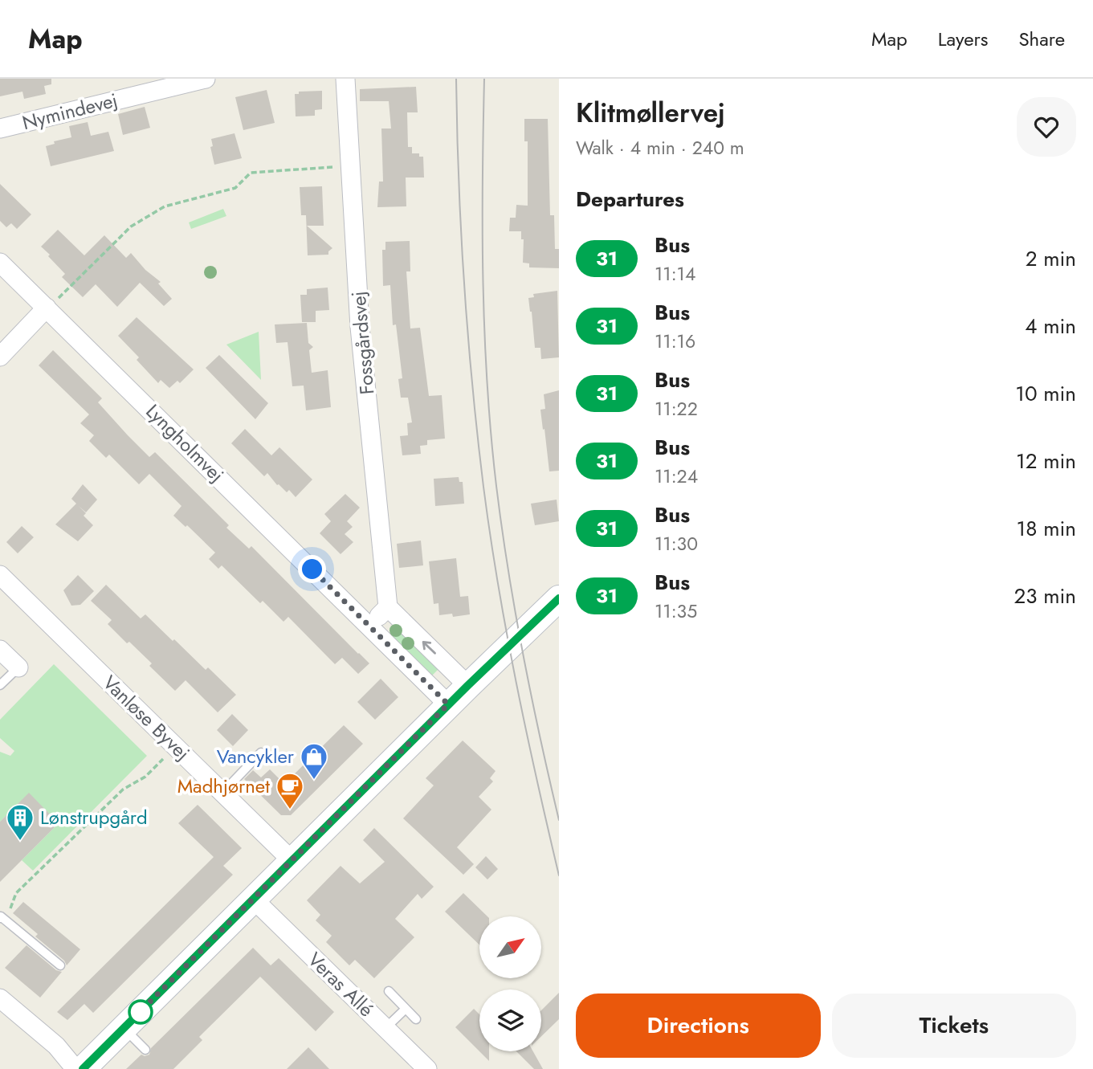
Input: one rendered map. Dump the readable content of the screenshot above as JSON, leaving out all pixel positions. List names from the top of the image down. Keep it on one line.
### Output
{"streets":{"street":["Nymindevej","Fossgårdsvej","Lyngholmvej","Vanløse Byvej","Veras Allé"]},"places":{"shop":["Vancykler"],"cafe":["Madhjørnet"],"building":["Lønstrupgård"]},"lines":["bus line 31"],"north":"top right","page":{"header":"Map","nav":["Map","Layers","Share"],"heading":[["Klitmøllervej","Walk · 4 min · 240 m"],"Departures"],"list":[{"mark":"31","name":"Bus","note":"11:14","value":"2 min"},{"mark":"31","name":"Bus","note":"11:16","value":"4 min"},{"mark":"31","name":"Bus","note":"11:22","value":"10 min"},{"mark":"31","name":"Bus","note":"11:24","value":"12 min"},{"mark":"31","name":"Bus","note":"11:30","value":"18 min"},{"mark":"31","name":"Bus","note":"11:35","value":"23 min"}],"buttons":["Directions","Tickets"]}}
